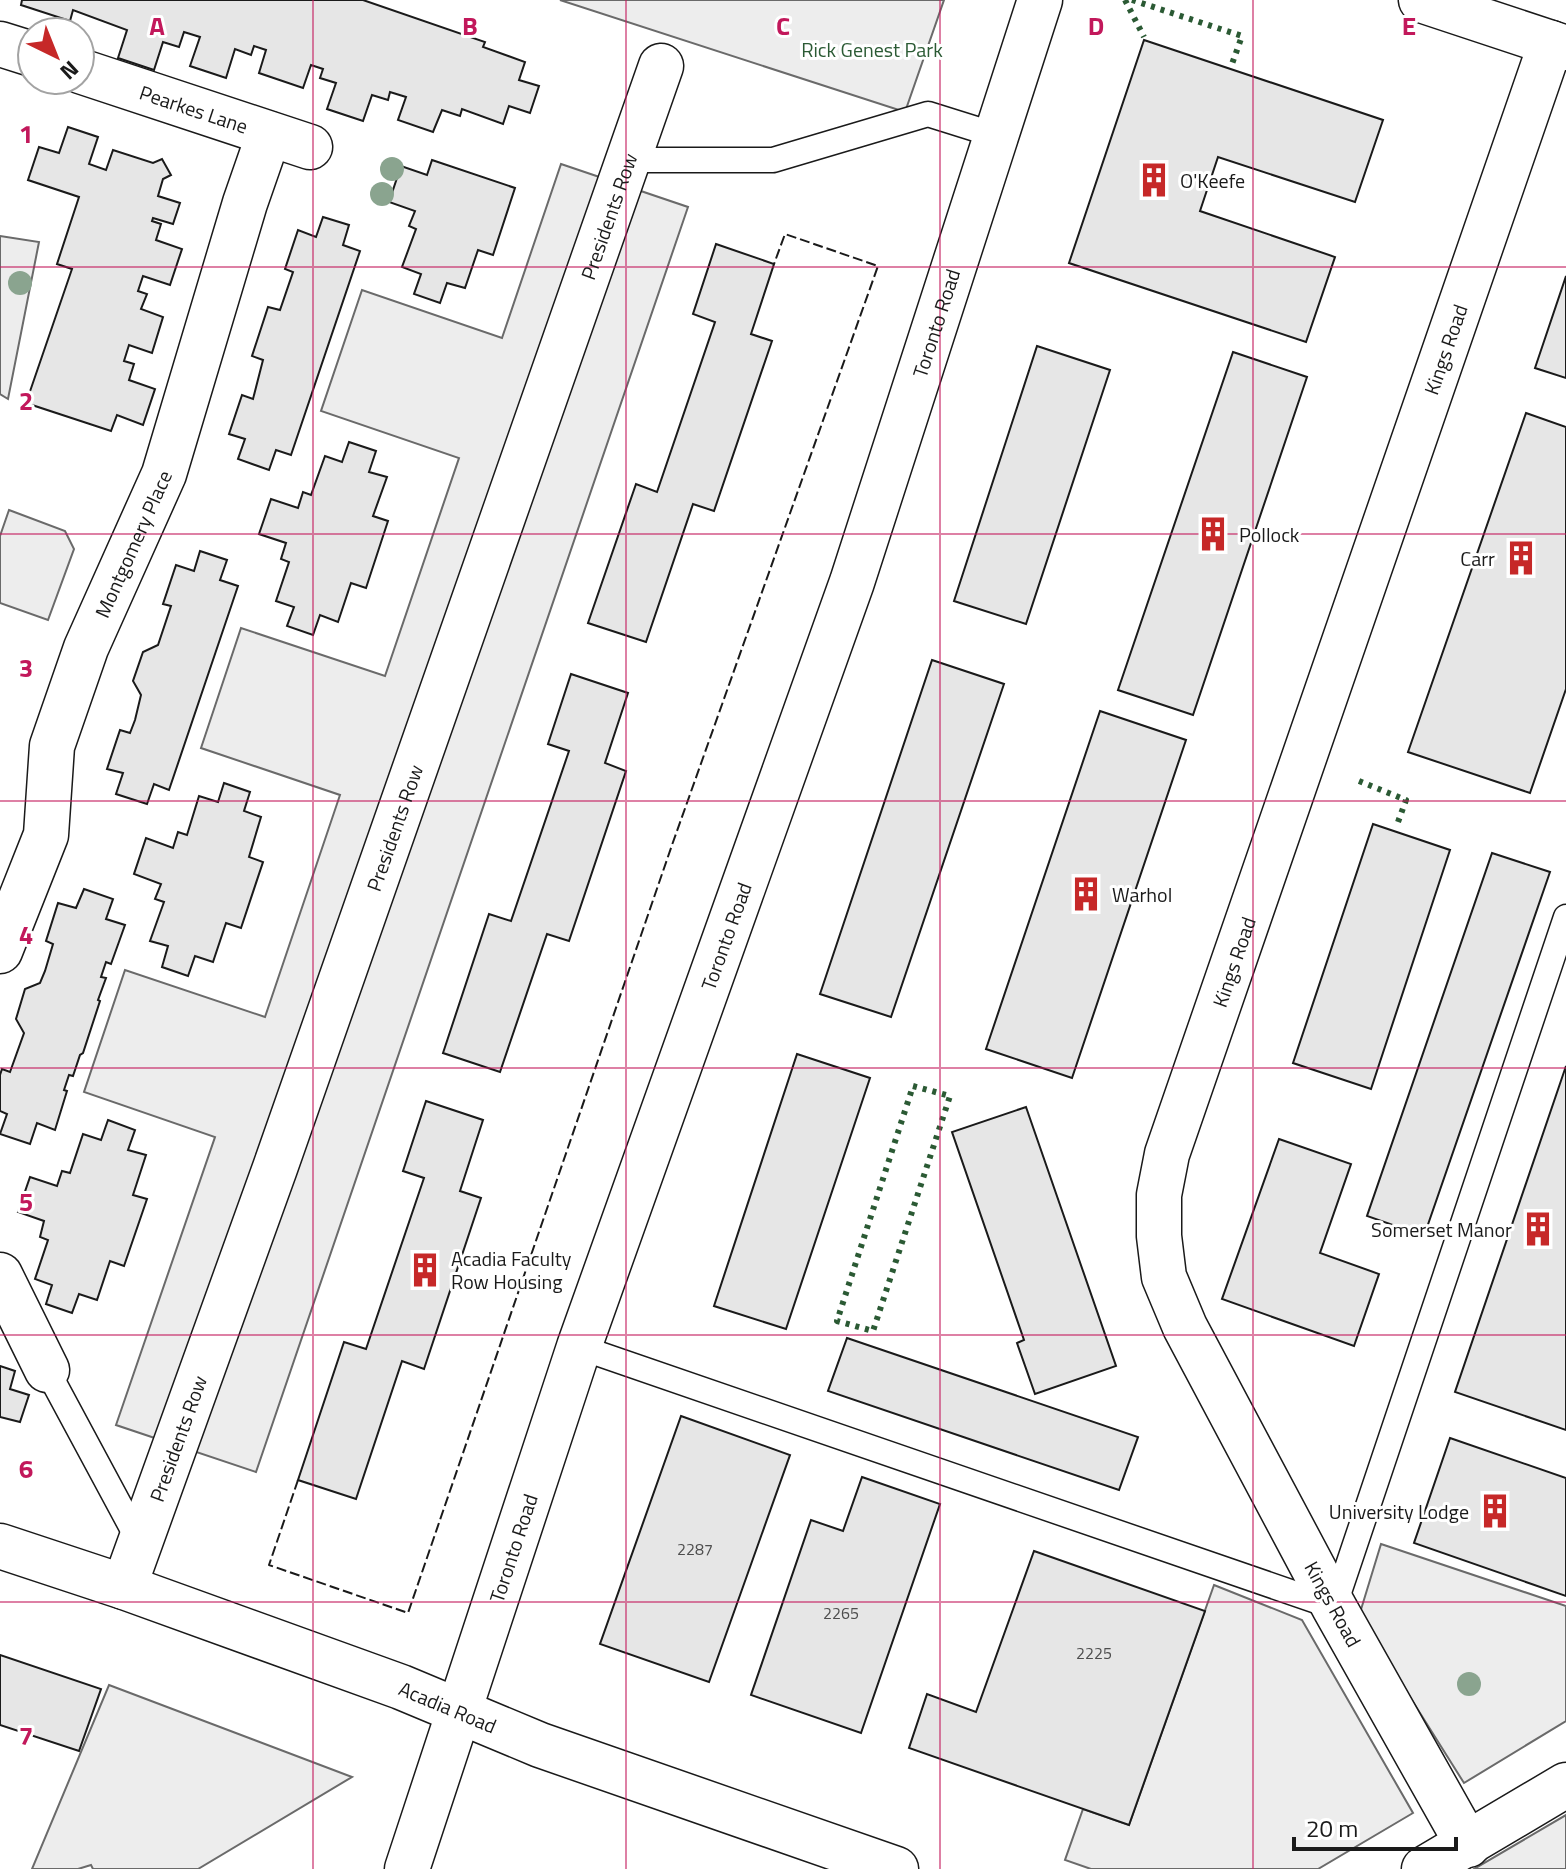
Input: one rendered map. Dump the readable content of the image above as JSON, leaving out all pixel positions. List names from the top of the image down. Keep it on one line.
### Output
{"streets":{"street":["Pearkes Lane","Presidents Row","Toronto Road","Kings Road","Montgomery Place","Acadia Road"]},"crossings":[["Pearkes Lane","Montgomery Place"],["Presidents Row","Acadia Road"],["Toronto Road","Acadia Road"]],"parks":["Rick Genest Park"],"places":{"building":["O'Keefe","Pollock","Carr","Warhol","Somerset Manor","Acadia Faculty Row Housing","University Lodge"]},"house_numbers":["2287","2265","2225"],"scale_bar":"20 m","north":"bottom right","grid":{"columns":["A","B","C","D","E"],"rows":["1","2","3","4","5","6","7"]}}
